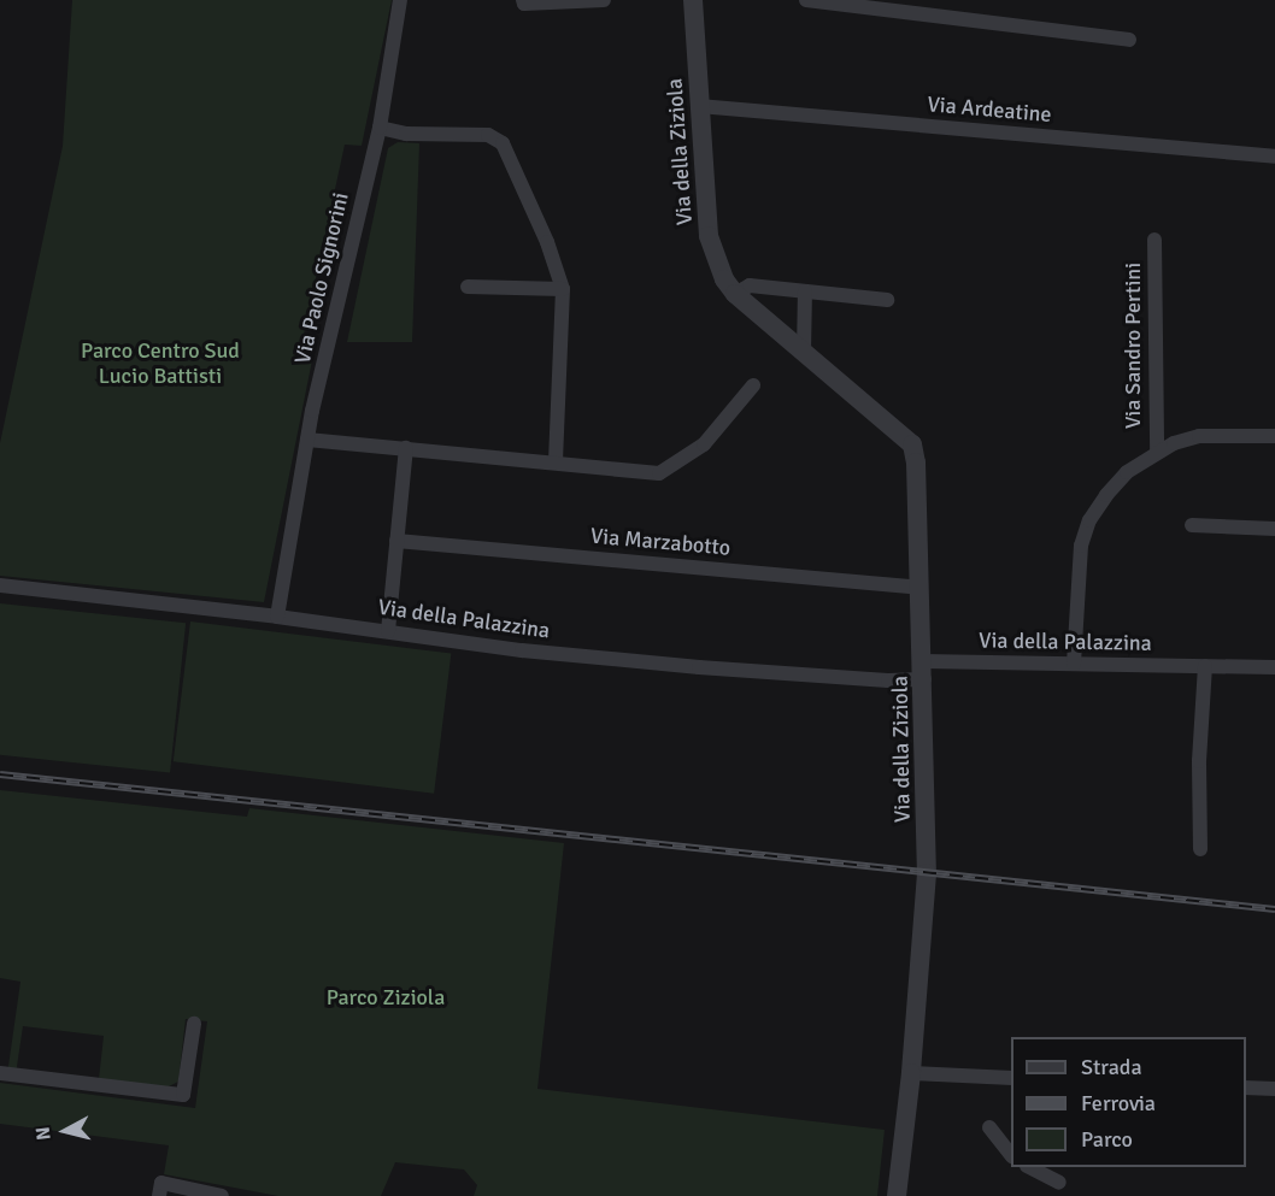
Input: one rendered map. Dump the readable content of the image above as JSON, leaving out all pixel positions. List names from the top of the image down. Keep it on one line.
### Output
{"streets":{"street":["Via Ardeatine","Via della Ziziola","Via Paolo Signorini","Via Sandro Pertini","Via Marzabotto","Via della Palazzina"]},"crossings":[["Via Ardeatine","Via della Ziziola"],["Via della Ziziola","Via Marzabotto"],["Via della Ziziola","Via della Palazzina"],["Via Paolo Signorini","Via della Palazzina"],["Via Sandro Pertini","Via della Palazzina"]],"parks":["Parco Centro Sud Lucio Battisti","Parco Ziziola"],"legend":["Strada","Ferrovia","Parco"],"north":"left"}
